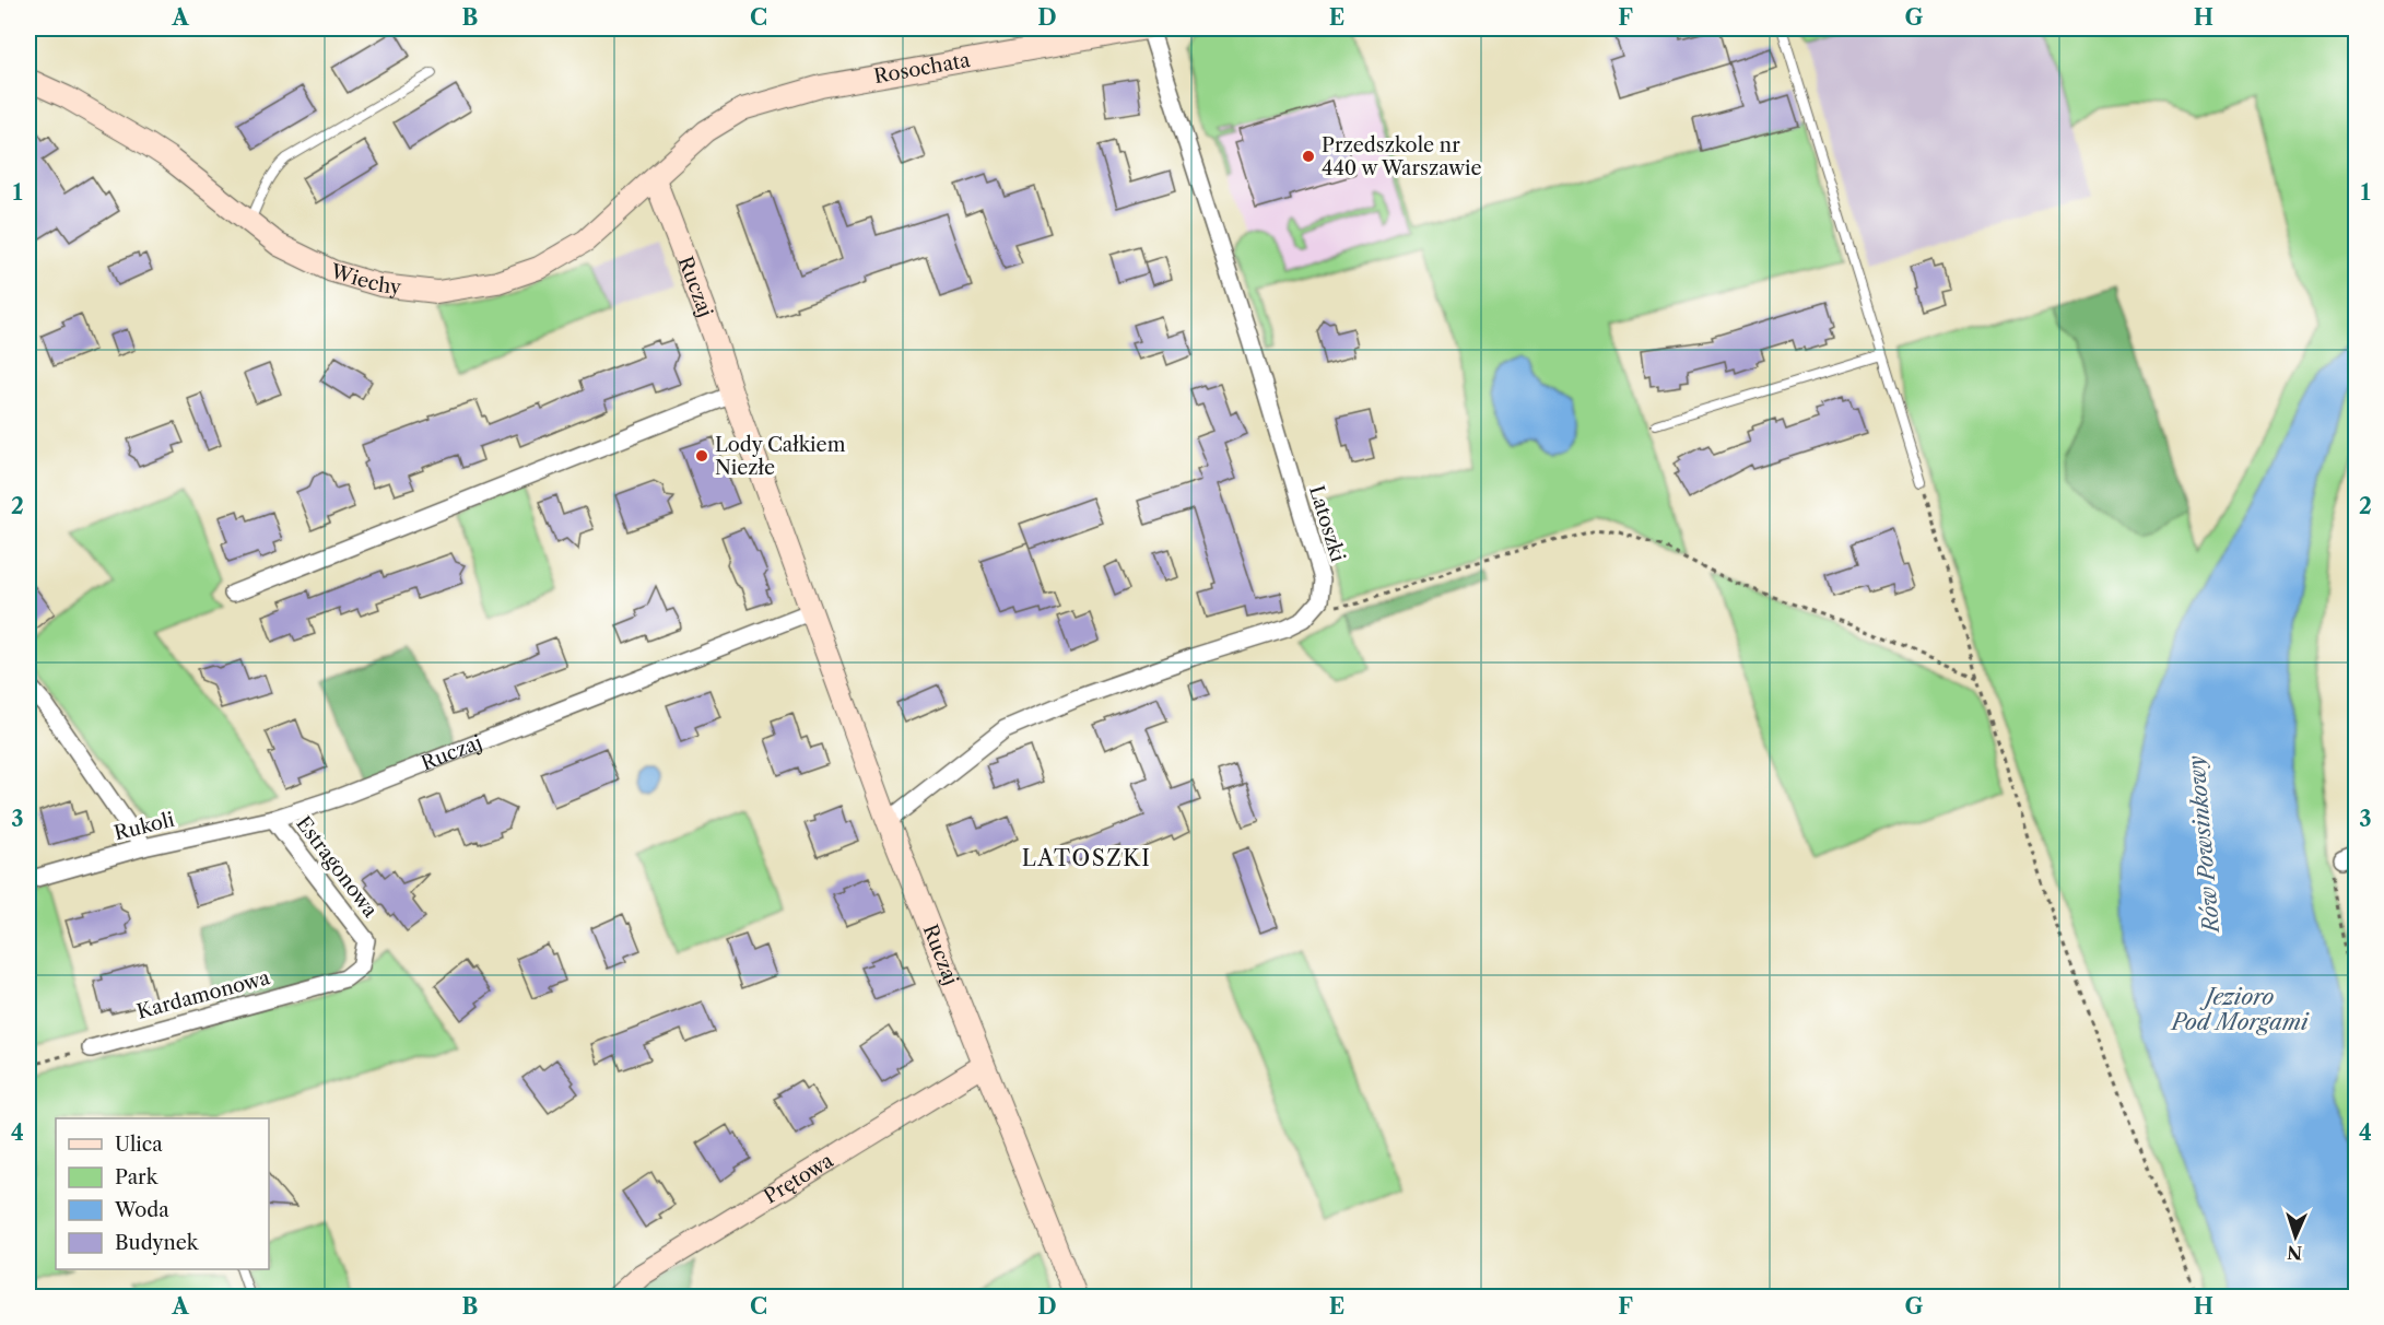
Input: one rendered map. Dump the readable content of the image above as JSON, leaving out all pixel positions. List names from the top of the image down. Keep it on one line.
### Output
{"streets":{"street":["Rosochata","Wiechy","Ruczaj","Latoszki","Rukoli","Estragonowa","Kardamonowa","Prętowa"]},"crossings":[["Rosochata","Wiechy"],["Rosochata","Latoszki"],["Wiechy","Ruczaj"],["Ruczaj","Rukoli"],["Ruczaj","Estragonowa"],["Ruczaj","Prętowa"],["Rukoli","Estragonowa"],["Estragonowa","Kardamonowa"]],"districts":["LATOSZKI"],"water":["Rów Powsinkowy","Jezioro Pod Morgami"],"places":["Przedszkole nr 440 w Warszawie","Lody Całkiem Niezłe"],"legend":["Ulica","Park","Woda","Budynek"],"north":"bottom","grid":{"columns":["A","B","C","D","E","F","G","H"],"rows":["1","2","3","4"]}}
